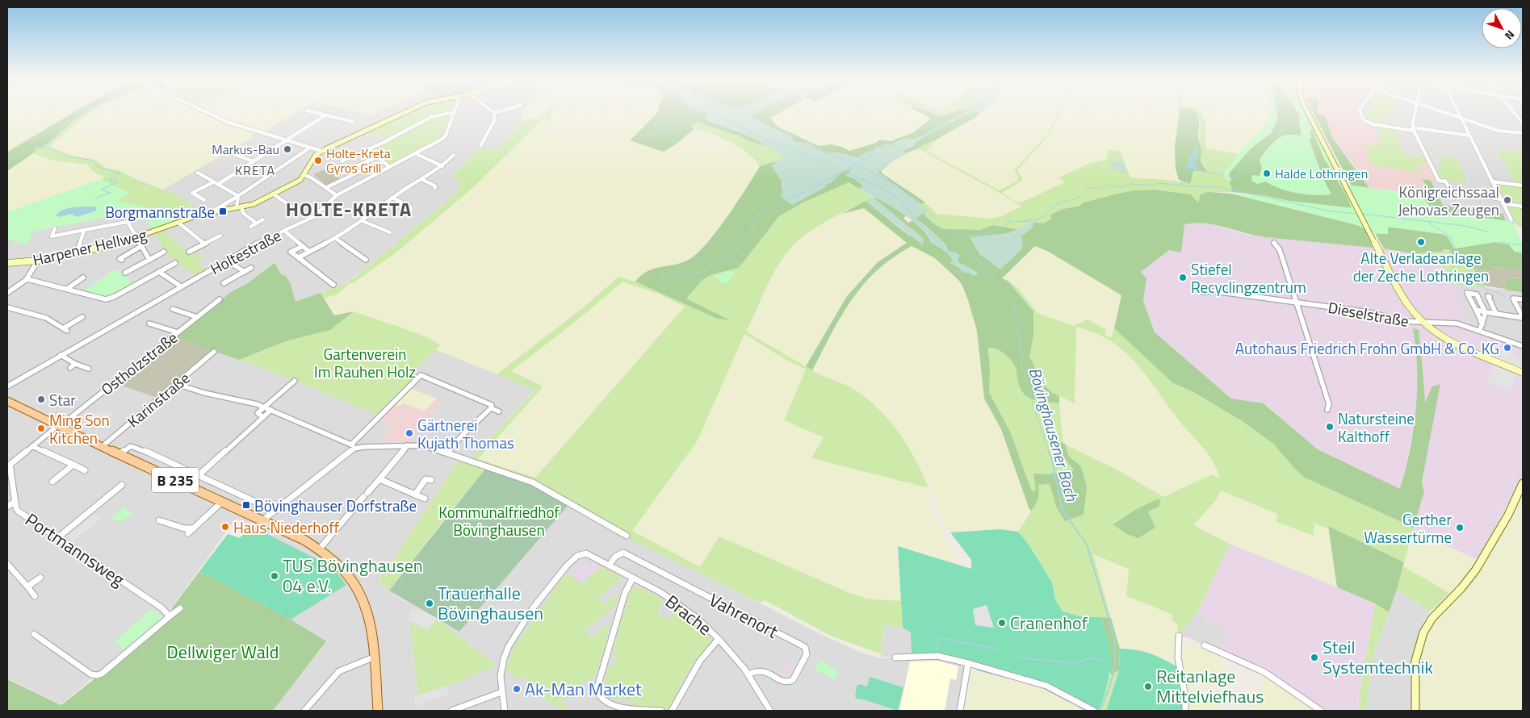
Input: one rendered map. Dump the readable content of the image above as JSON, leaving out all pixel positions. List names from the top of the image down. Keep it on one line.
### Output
{"streets":{"main road":["B 235"],"street":["Harpener Hellweg","Holtestraße","Dieselstraße","Ostholzstraße","Karinstraße","Portmannsweg","Brache","Vahrenort"]},"crossings":[["Ostholzstraße","B 235"],["Ostholzstraße","Portmannsweg"],["Karinstraße","B 235"],["Brache","Vahrenort"]],"districts":["KRETA","HOLTE-KRETA"],"water":["Bövinghausener Bach"],"parks":["Gartenverein Im Rauhen Holz","Kommunalfriedhof Bövinghausen","Dellwiger Wald"],"places":{"other":["Markus-Bau","Holte-Kreta Gyros Grill","Halde Lothringen","Königreichssaal Jehovas Zeugen","Alte Verladeanlage der Zeche Lothringen","Stiefel Recyclingzentrum","Autohaus Friedrich Frohn GmbH & Co. KG","Star","Natursteine Kalthoff","Ming Son Kitchen","Gärtnerei Kujath Thomas","Haus Niederhoff","Gerther Wassertürme","TUS Bövinghausen 04 e.V.","Trauerhalle Bövinghausen","Cranenhof","Steil Systemtechnik","Reitanlage Mittelviefhaus","Ak-Man Market"],"transit":["Borgmannstraße","Bövinghauser Dorfstraße"]},"north":"bottom right"}
